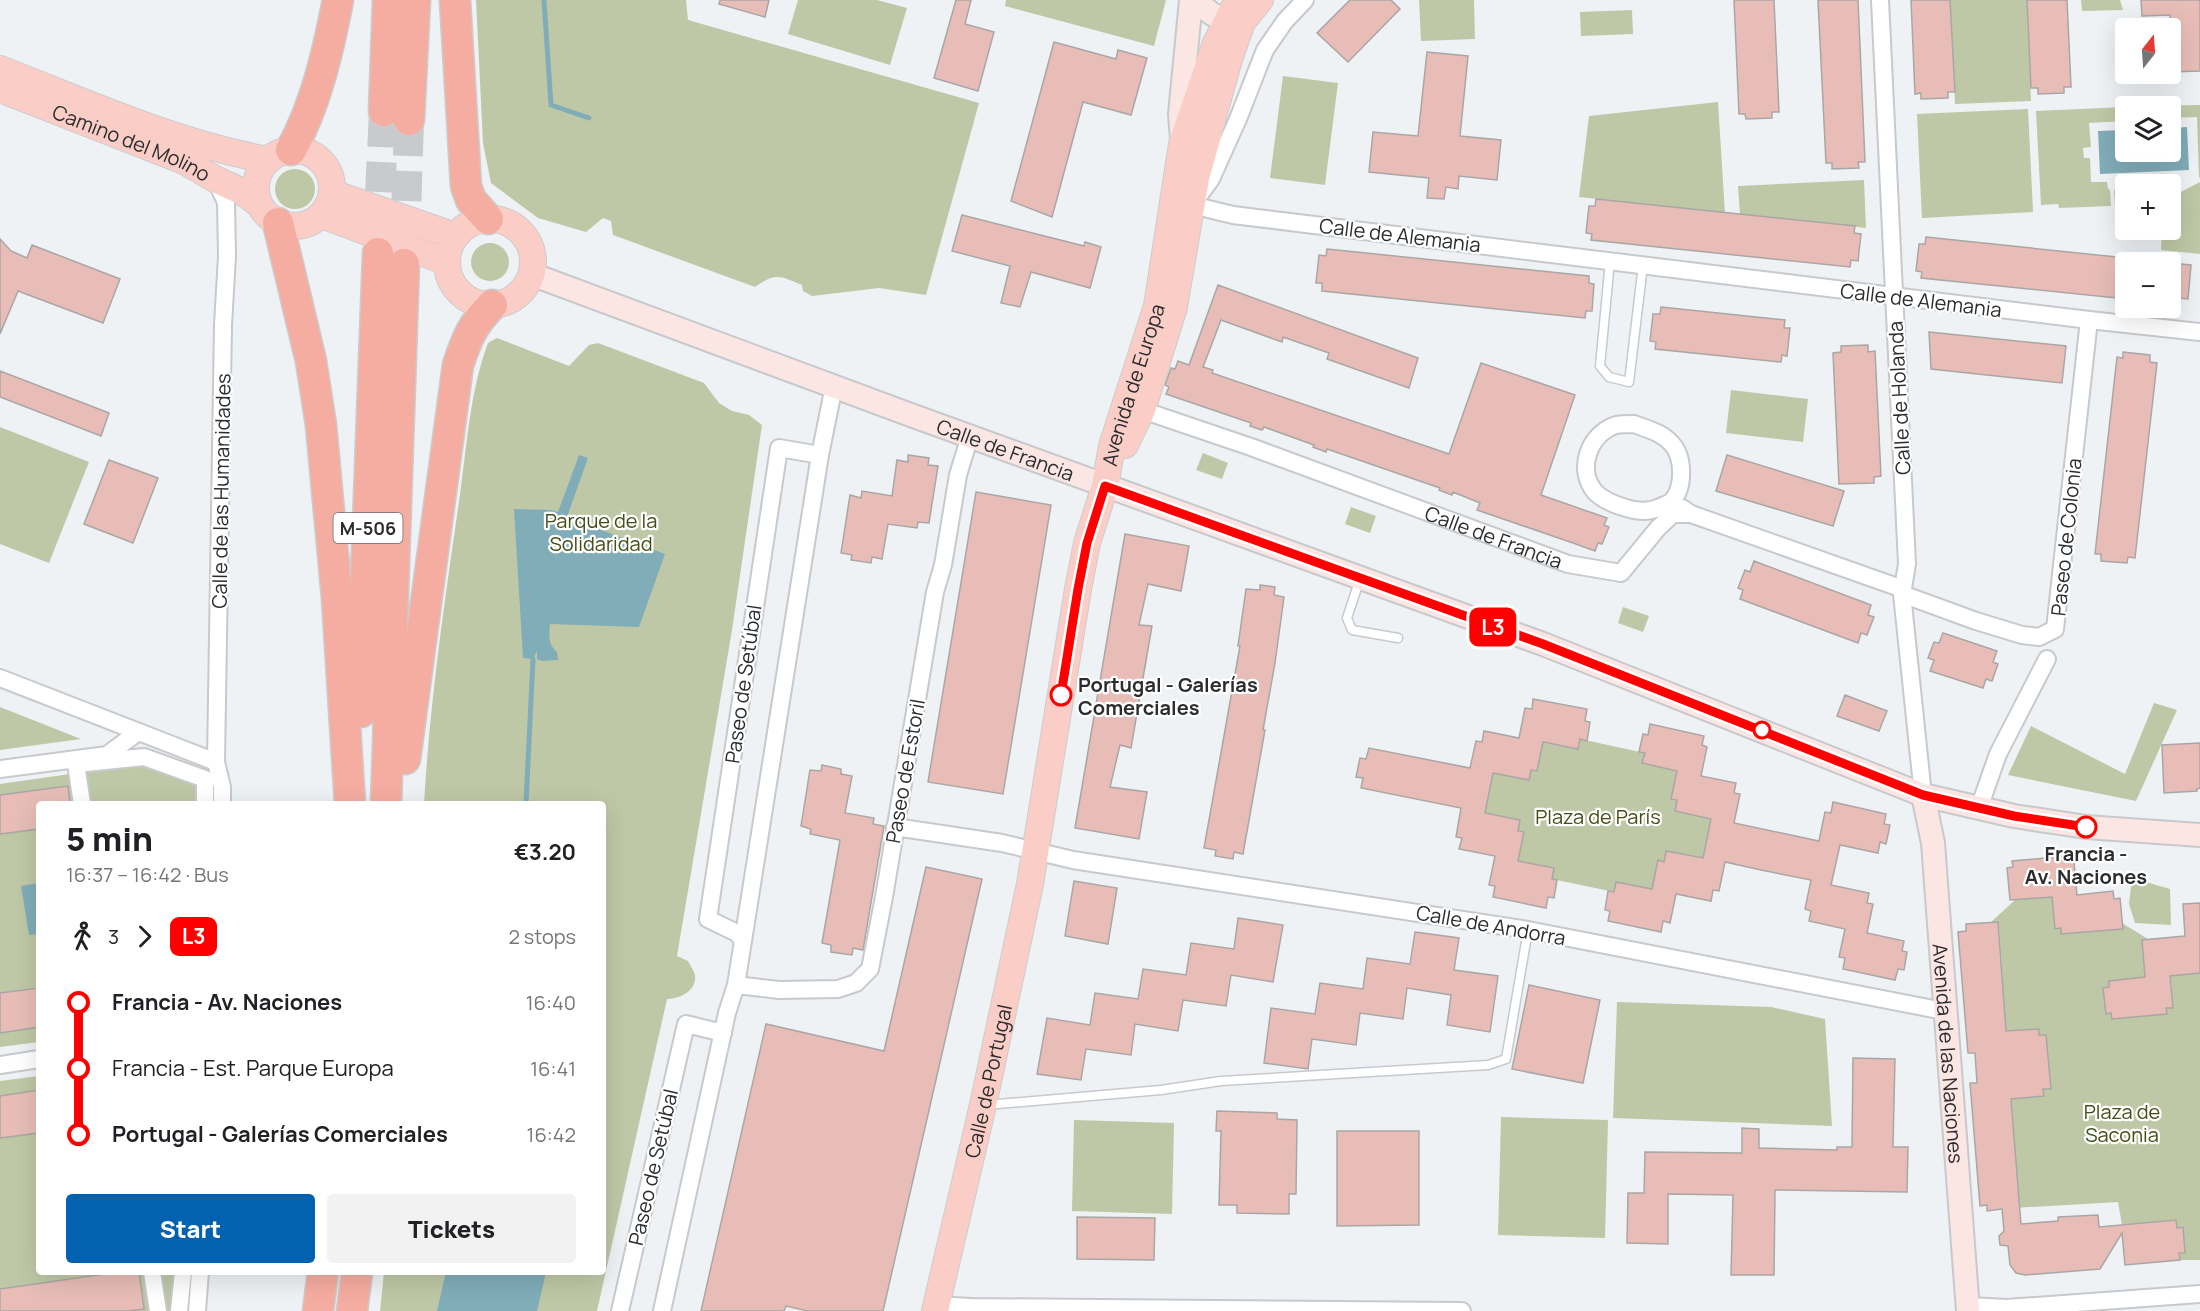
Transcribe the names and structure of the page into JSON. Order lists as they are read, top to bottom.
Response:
{
  "streets": {
    "highway": ["M-506"],
    "main road": [
      "Camino del Molino",
      "Avenida de Europa",
      "Calle de Francia",
      "Avenida de las Naciones",
      "Calle de Portugal"
    ],
    "street": [
      "Calle de Alemania",
      "Calle de Holanda",
      "Calle de las Humanidades",
      "Paseo de Colonia",
      "Paseo de Setúbal",
      "Paseo de Estoril",
      "Calle de Andorra"
    ]
  },
  "crossings": [
    ["Camino del Molino", "Calle de las Humanidades"],
    ["Calle de Alemania", "Avenida de Europa"],
    ["Calle de Alemania", "Calle de Holanda"],
    ["Calle de Alemania", "Paseo de Colonia"],
    ["Avenida de Europa", "Calle de Francia"],
    ["Avenida de Europa", "Calle de Portugal"],
    ["Calle de Holanda", "Calle de Francia"],
    ["Calle de Holanda", "Paseo de Colonia"],
    ["Calle de Holanda", "Avenida de las Naciones"],
    ["Calle de Francia", "Paseo de Setúbal"],
    ["Calle de Francia", "Paseo de Estoril"],
    ["Calle de Francia", "Avenida de las Naciones"],
    ["Calle de Francia", "Calle de Portugal"],
    ["Paseo de Setúbal", "Paseo de Estoril"],
    ["Calle de Andorra", "Avenida de las Naciones"],
    ["Calle de Andorra", "Calle de Portugal"]
  ],
  "parks": ["Parque de la Solidaridad", "Plaza de París", "Plaza de Saconia"],
  "places": ["Portugal - Galerías Comerciales", "Francia - Av. Naciones"],
  "lines": ["bus line L3"],
  "north": "top",
  "page": {
    "on_map": "L3",
    "map_buttons": ["+", "−"],
    "heading": ["5 min", "16:37 – 16:42 · Bus", "€3.20"],
    "legs": ["3", "L3", "2 stops"],
    "list": [
      {
        "name": "Francia - Av. Naciones",
        "value": "16:40"
      },
      {
        "name": "Francia - Est. Parque Europa",
        "value": "16:41"
      },
      {
        "name": "Portugal - Galerías Comerciales",
        "value": "16:42"
      }
    ],
    "buttons": ["Start", "Tickets"]
  }
}
